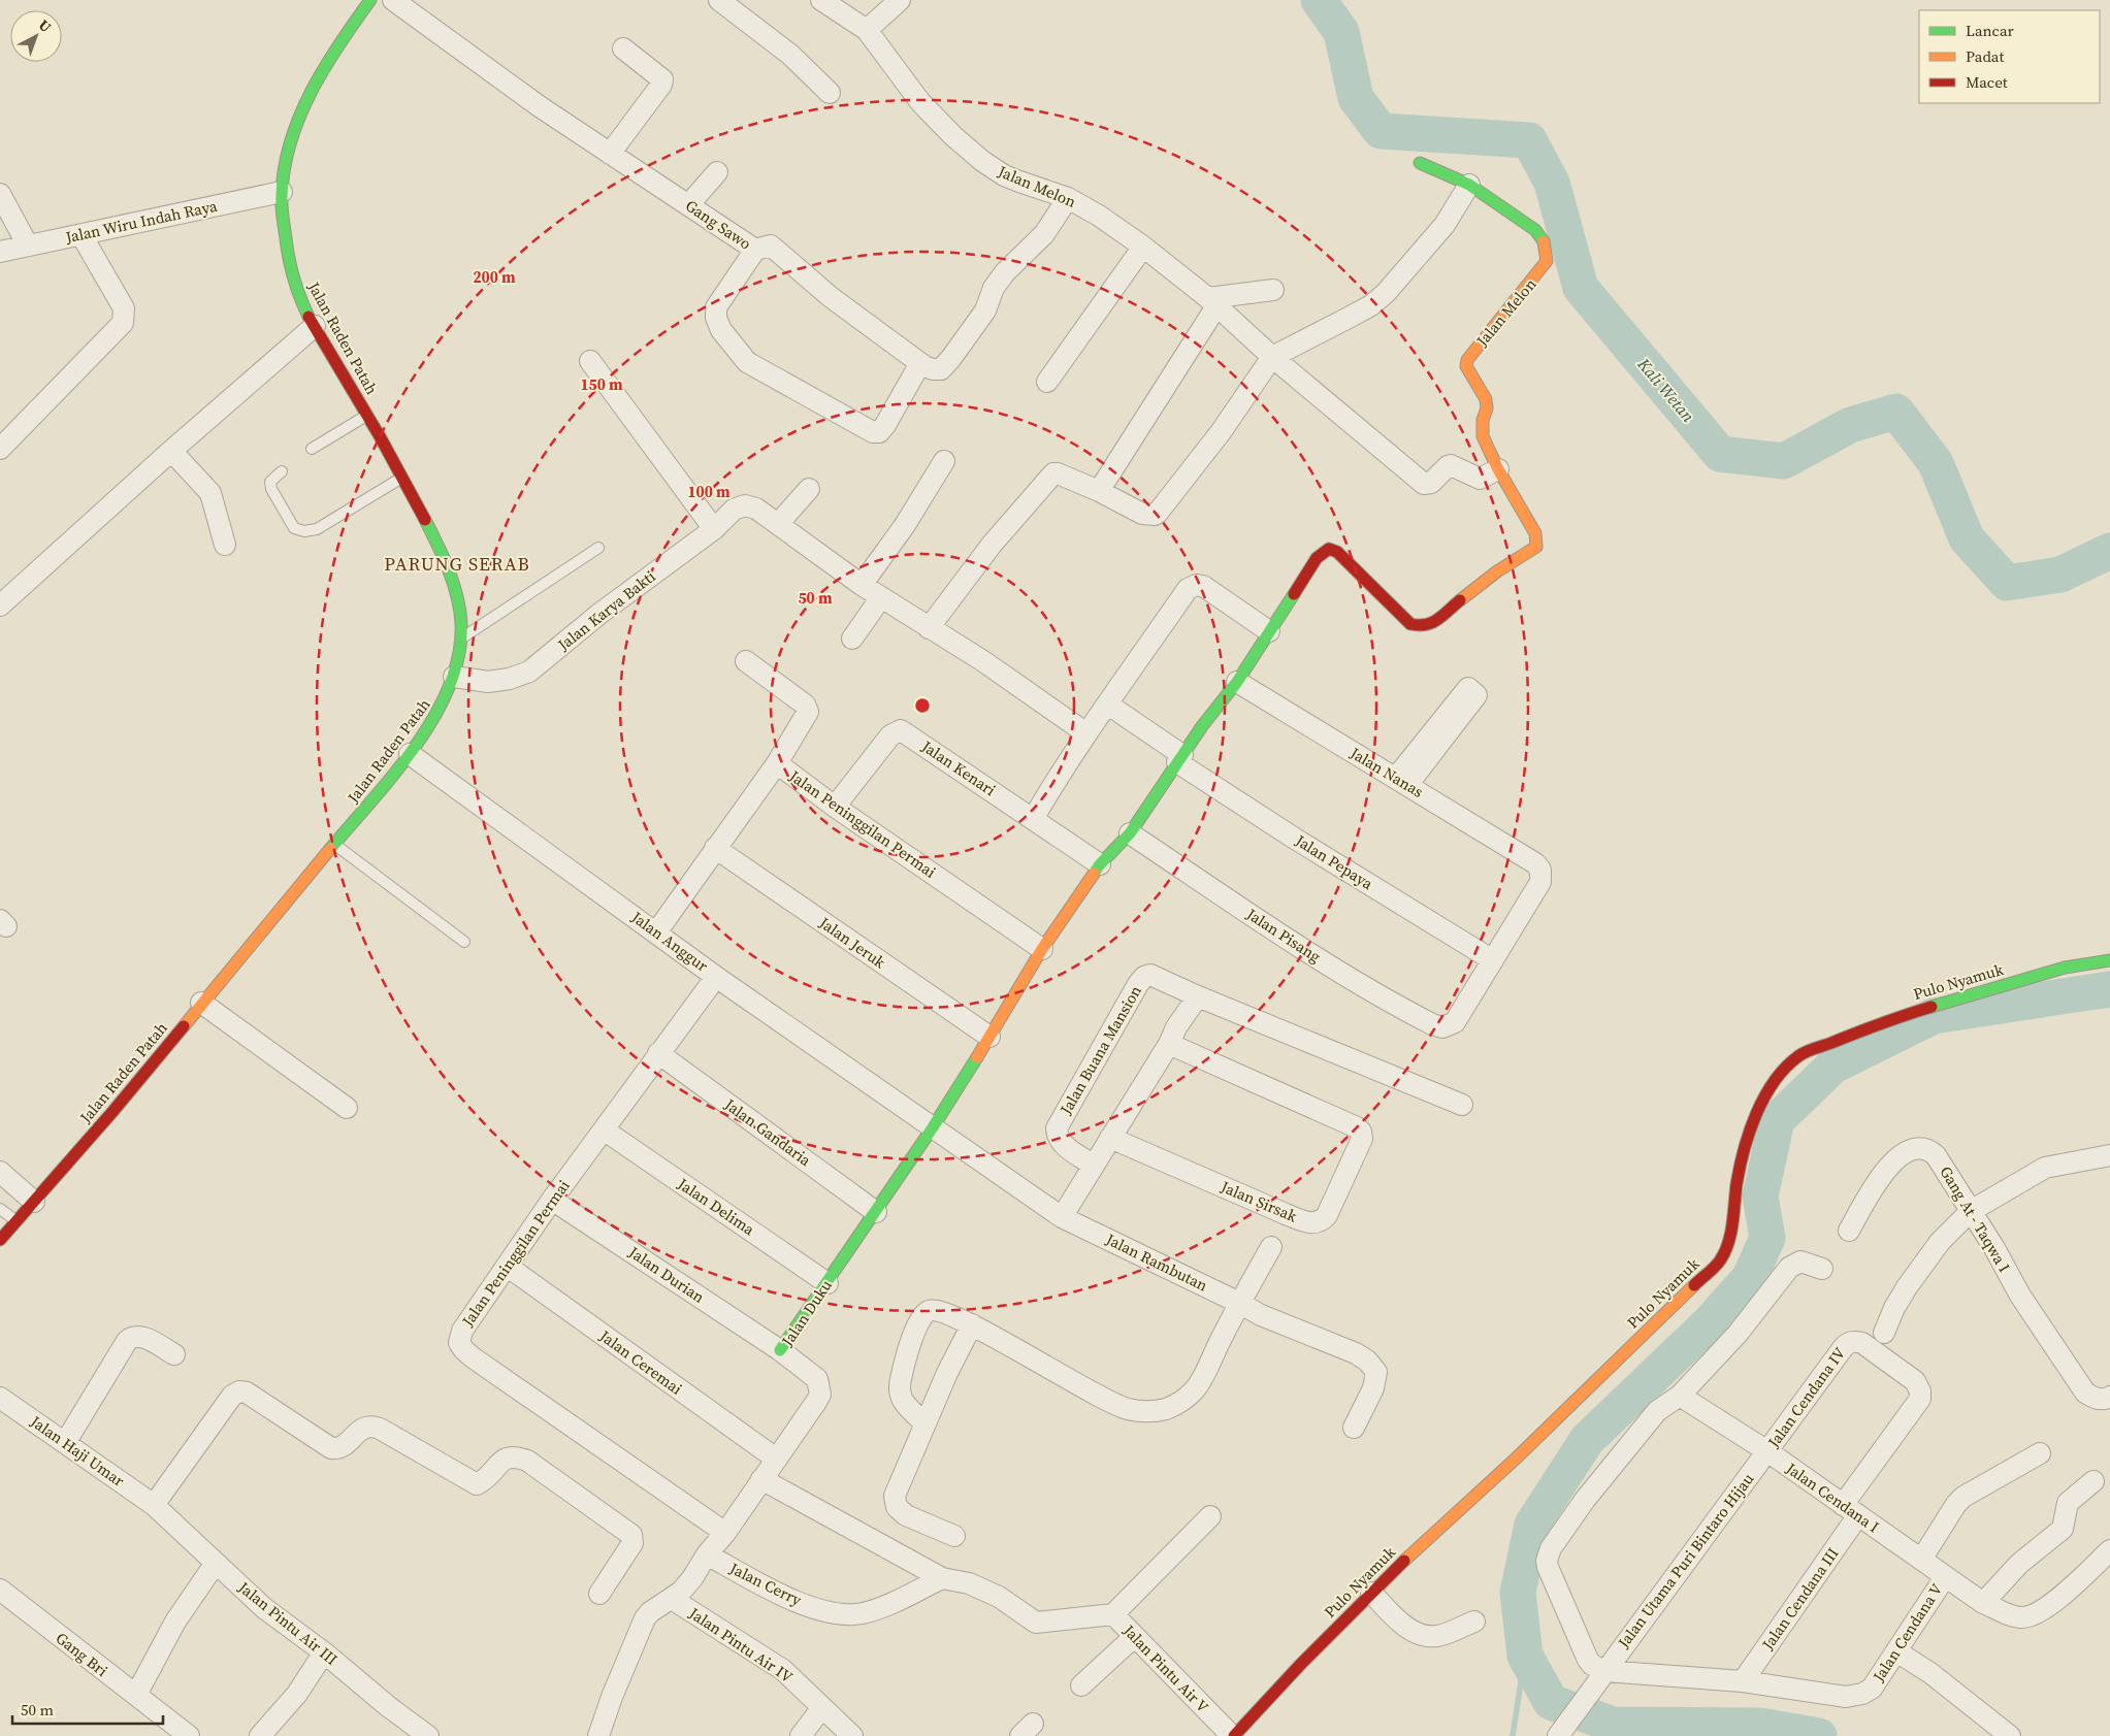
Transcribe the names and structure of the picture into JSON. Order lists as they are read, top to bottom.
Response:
{
  "streets": {
    "street": [
      "Jalan Melon",
      "Jalan Wiru Indah Raya",
      "Gang Sawo",
      "Jalan Raden Patah",
      "Jalan Karya Bakti",
      "Jalan Kenari",
      "Jalan Nanas",
      "Jalan Peninggilan Permai",
      "Jalan Pepaya",
      "Jalan Pisang",
      "Jalan Anggur",
      "Jalan Jeruk",
      "Pulo Nyamuk",
      "Jalan Buana Mansion",
      "Jalan Gandaria",
      "Jalan Sirsak",
      "Jalan Delima",
      "Gang At - Taqwa I",
      "Jalan Rambutan",
      "Jalan Durian",
      "Jalan Duku",
      "Jalan Ceremai",
      "Jalan Cendana IV",
      "Jalan Haji Umar",
      "Jalan Cendana I",
      "Jalan Utama Puri Bintaro Hijau",
      "Jalan Cerry",
      "Jalan Cendana III",
      "Jalan Pintu Air III",
      "Jalan Cendana V",
      "Jalan Pintu Air IV",
      "Gang Bri",
      "Jalan Pintu Air V"
    ]
  },
  "crossings": [
    ["Jalan Melon", "Gang Sawo"],
    ["Jalan Wiru Indah Raya", "Jalan Raden Patah"],
    ["Jalan Raden Patah", "Jalan Karya Bakti"],
    ["Jalan Raden Patah", "Jalan Anggur"],
    ["Jalan Kenari", "Jalan Peninggilan Permai"],
    ["Jalan Nanas", "Jalan Pepaya"],
    ["Jalan Nanas", "Jalan Pisang"],
    ["Jalan Peninggilan Permai", "Jalan Anggur"],
    ["Jalan Peninggilan Permai", "Jalan Jeruk"],
    ["Jalan Peninggilan Permai", "Jalan Gandaria"],
    ["Jalan Peninggilan Permai", "Jalan Delima"],
    ["Jalan Peninggilan Permai", "Jalan Durian"],
    ["Jalan Peninggilan Permai", "Jalan Duku"],
    ["Jalan Peninggilan Permai", "Jalan Ceremai"],
    ["Jalan Pepaya", "Jalan Pisang"],
    ["Jalan Anggur", "Jalan Rambutan"],
    ["Jalan Anggur", "Jalan Duku"],
    ["Pulo Nyamuk", "Jalan Pintu Air V"],
    ["Jalan Gandaria", "Jalan Duku"],
    ["Jalan Delima", "Jalan Duku"],
    ["Jalan Rambutan", "Jalan Duku"],
    ["Jalan Durian", "Jalan Duku"],
    ["Jalan Duku", "Jalan Ceremai"],
    ["Jalan Duku", "Jalan Cerry"],
    ["Jalan Duku", "Jalan Pintu Air IV"],
    ["Jalan Cendana IV", "Jalan Cendana I"],
    ["Jalan Cendana IV", "Jalan Utama Puri Bintaro Hijau"],
    ["Jalan Cendana IV", "Jalan Cendana III"],
    ["Jalan Haji Umar", "Jalan Pintu Air III"],
    ["Jalan Cendana I", "Jalan Utama Puri Bintaro Hijau"],
    ["Jalan Cendana I", "Jalan Cendana III"],
    ["Jalan Cendana I", "Jalan Cendana V"],
    ["Jalan Utama Puri Bintaro Hijau", "Jalan Cendana III"],
    ["Jalan Utama Puri Bintaro Hijau", "Jalan Cendana V"],
    ["Jalan Cerry", "Jalan Pintu Air V"]
  ],
  "districts": ["PARUNG SERAB"],
  "water": ["Kali Wetan"],
  "legend": ["Lancar", "Padat", "Macet"],
  "scale_bar": "50 m",
  "north": "top right",
  "rings": [
    "200 m",
    "150 m",
    "100 m",
    "50 m"
  ]
}
